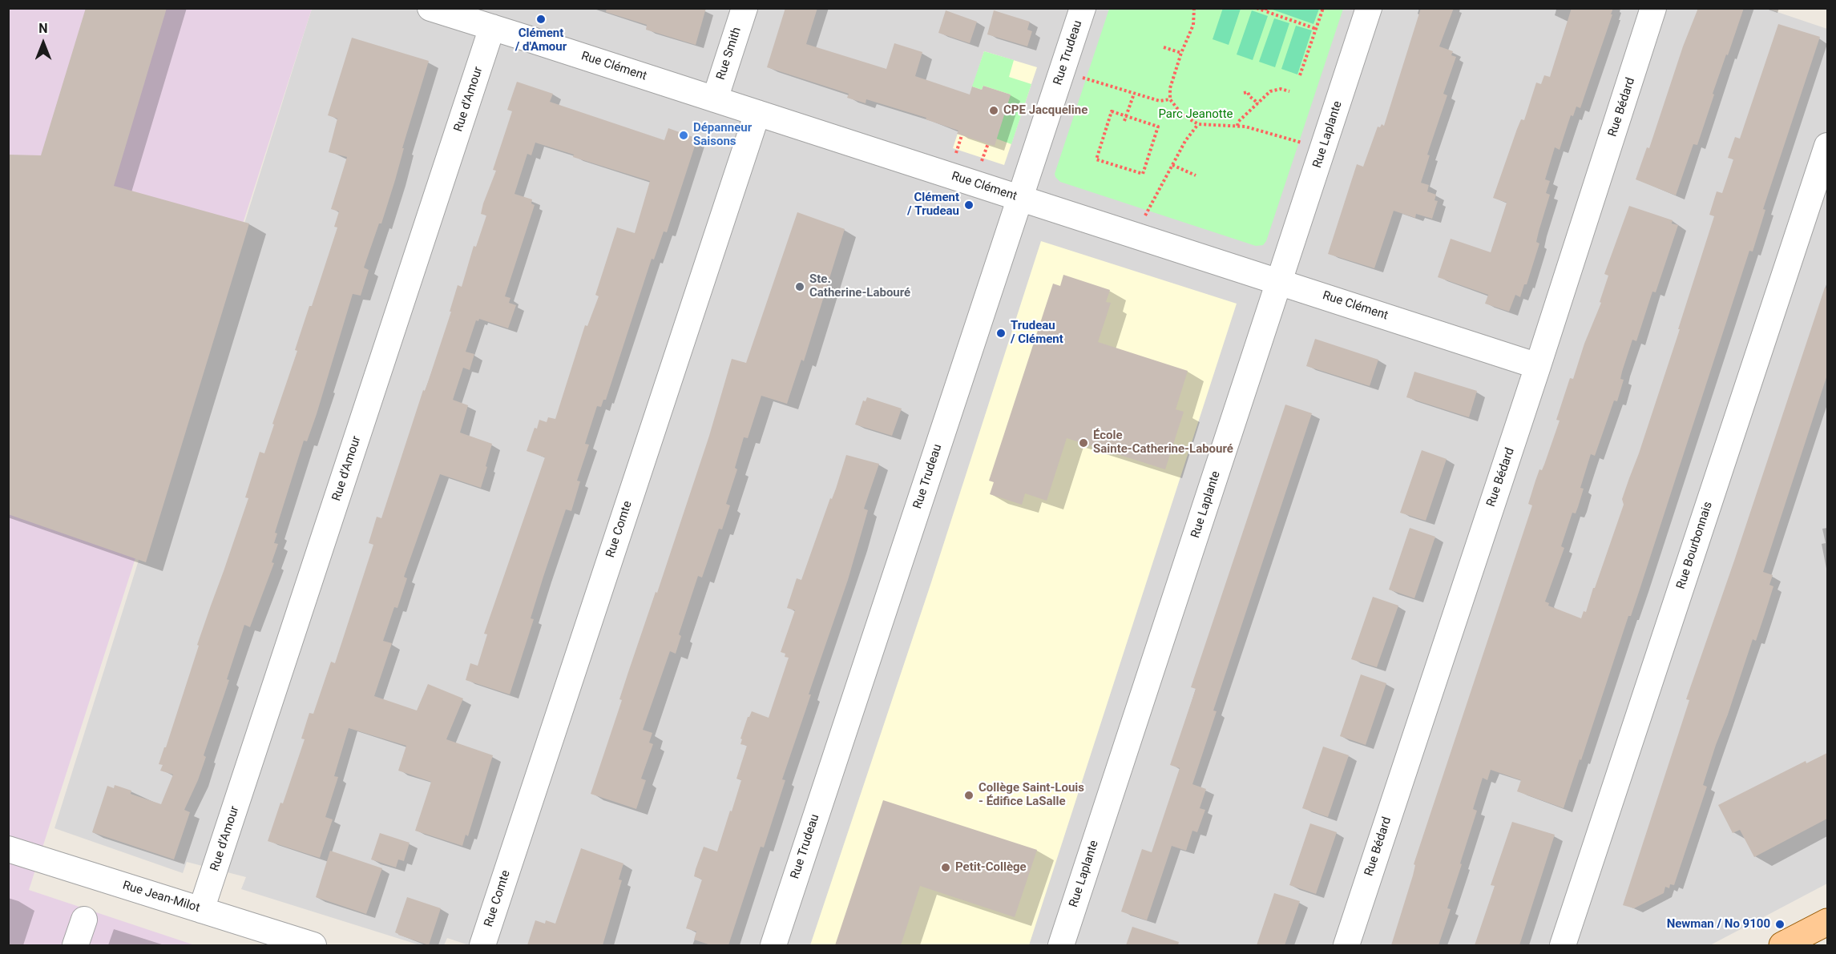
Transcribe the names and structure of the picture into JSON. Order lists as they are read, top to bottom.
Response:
{
  "streets": {
    "street": [
      "Rue Trudeau",
      "Rue Smith",
      "Rue Clément",
      "Rue d'Amour",
      "Rue Bédard",
      "Rue Laplante",
      "Rue Comte",
      "Rue Bourbonnais",
      "Rue Jean-Milot"
    ]
  },
  "crossings": [
    ["Rue Trudeau", "Rue Clément"],
    ["Rue Smith", "Rue Clément"],
    ["Rue Clément", "Rue d'Amour"],
    ["Rue Clément", "Rue Bédard"],
    ["Rue Clément", "Rue Laplante"],
    ["Rue Clément", "Rue Comte"],
    ["Rue d'Amour", "Rue Jean-Milot"]
  ],
  "parks": ["Parc Jeanotte"],
  "places": [
    "Clément / d'Amour",
    "CPE Jacqueline",
    "Dépanneur Saisons",
    "Clément / Trudeau",
    "Ste. Catherine-Labouré",
    "Trudeau / Clément",
    "École Sainte-Catherine-Labouré",
    "Collège Saint-Louis - Édifice LaSalle",
    "Petit-Collège",
    "Newman / No 9100"
  ],
  "north": "top"
}
